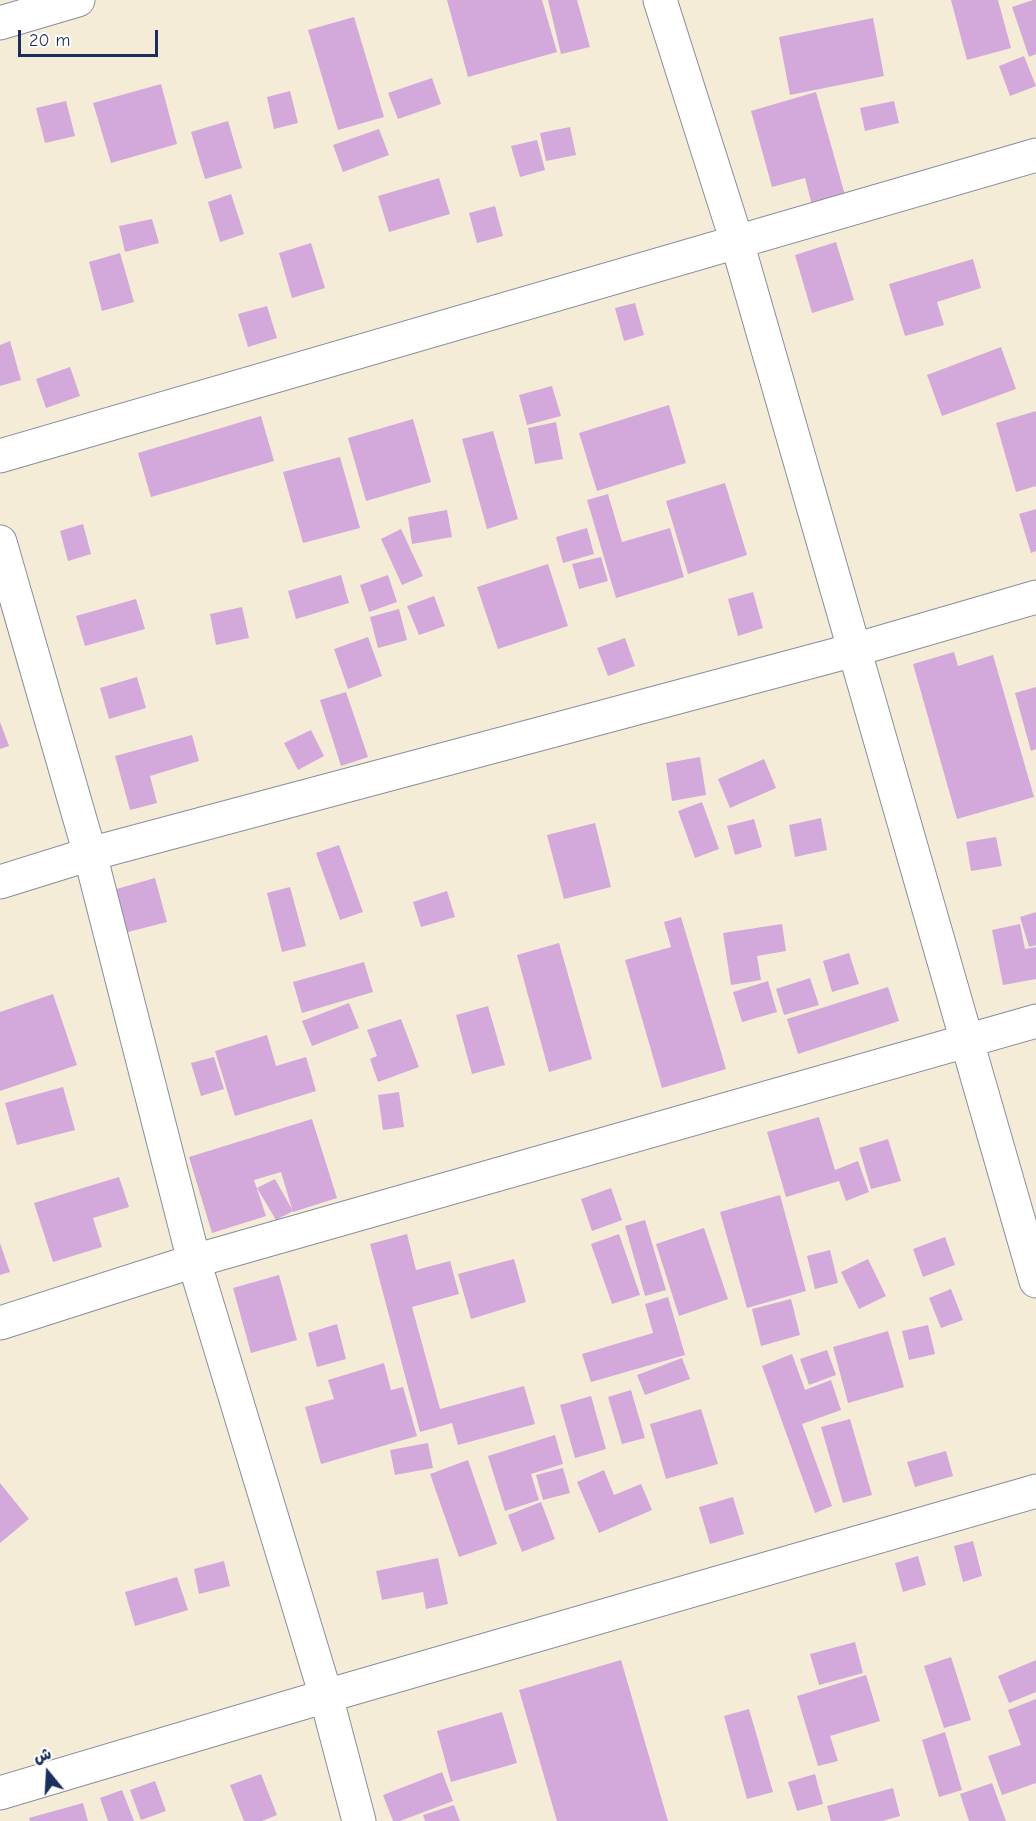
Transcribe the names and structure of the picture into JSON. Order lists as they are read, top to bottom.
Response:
{
  "scale_bar": "20 m",
  "north": "top"
}
